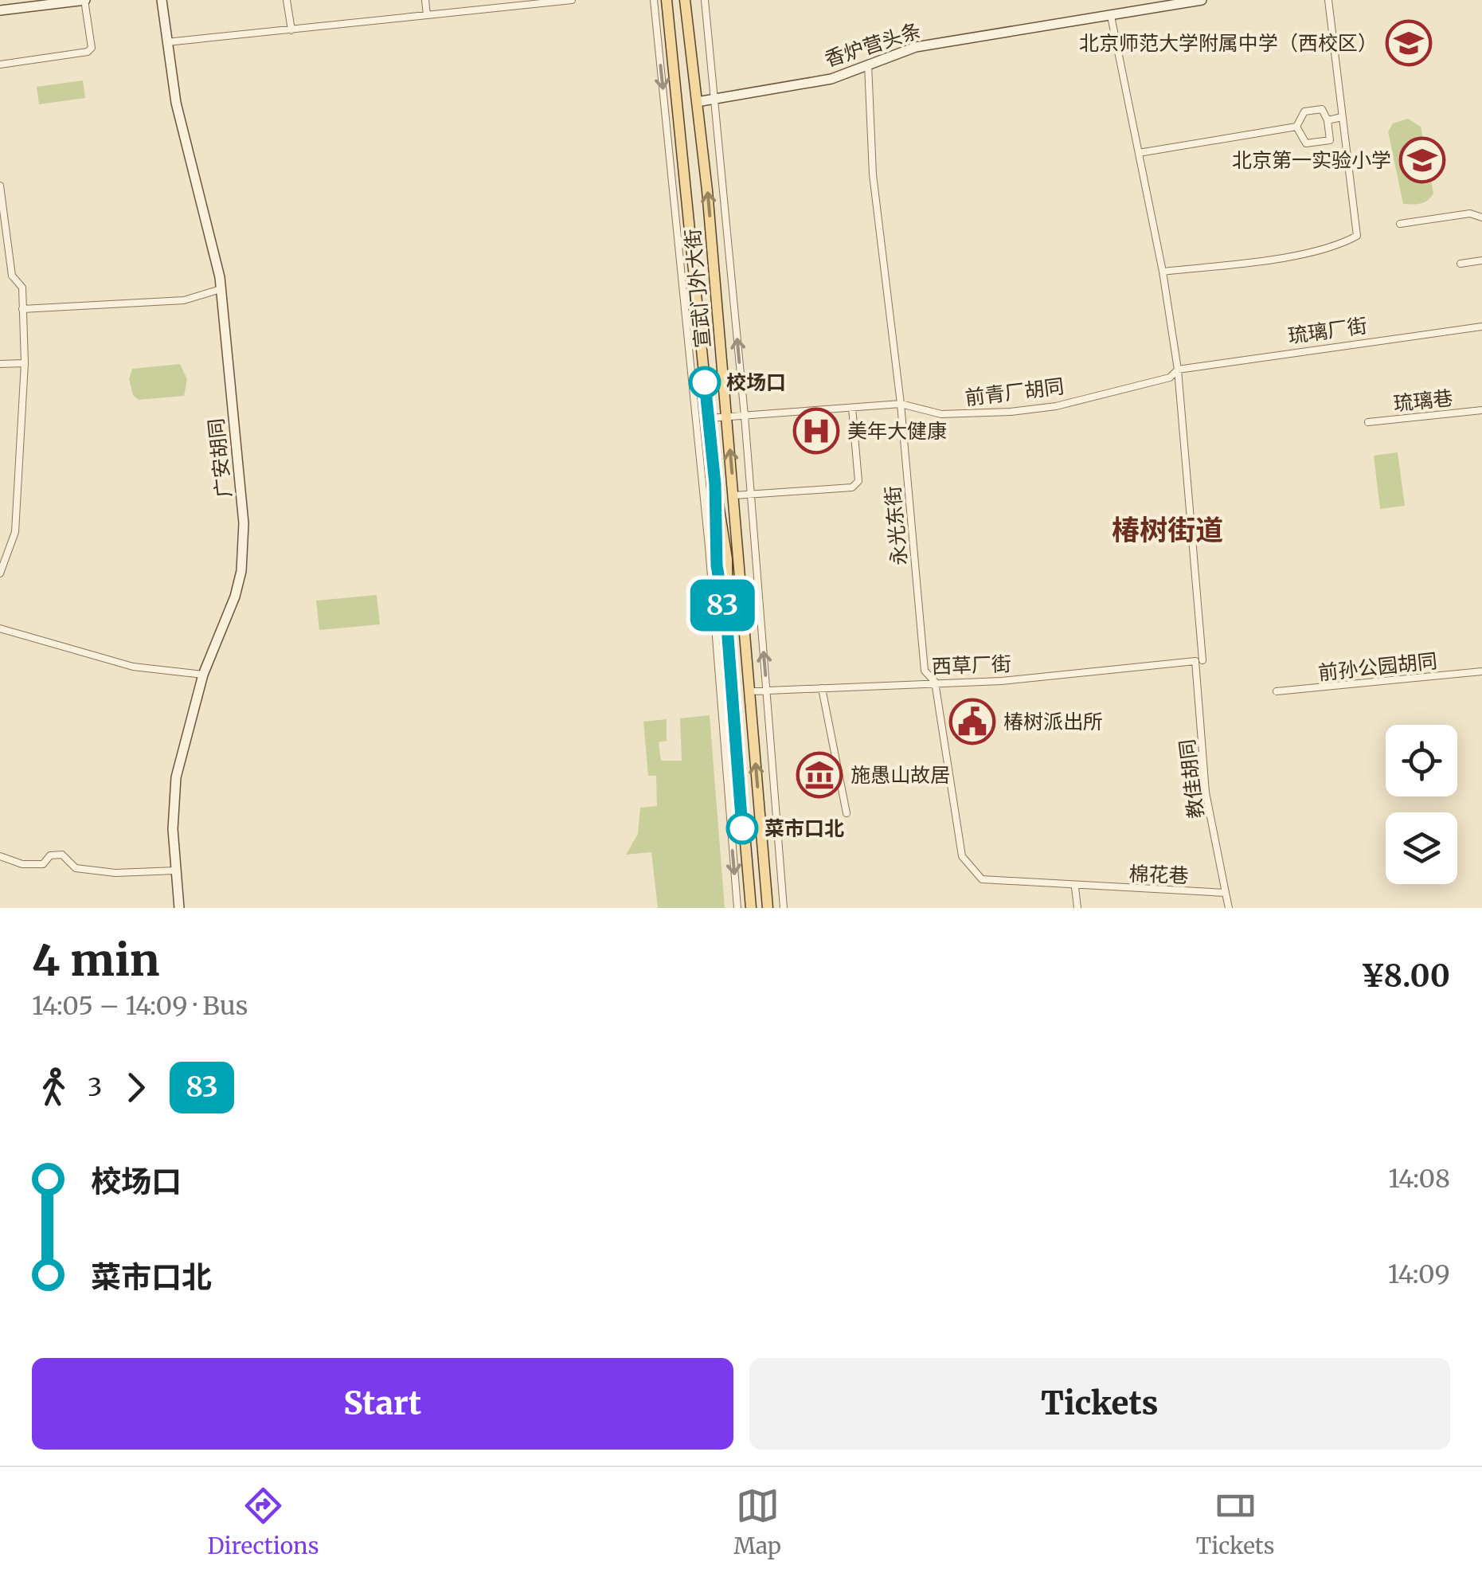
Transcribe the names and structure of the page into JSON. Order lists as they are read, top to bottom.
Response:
{
  "streets": {
    "main road": ["宣武门外大街"],
    "street": [
      "香炉营头条",
      "琉璃厂街",
      "前青厂胡同",
      "琉璃巷",
      "广安胡同",
      "永光东街",
      "西草厂街",
      "前孙公园胡同",
      "教佳胡同",
      "棉花巷"
    ]
  },
  "crossings": [
    ["香炉营头条", "宣武门外大街"],
    ["香炉营头条", "永光东街"],
    ["香炉营头条", "教佳胡同"],
    ["宣武门外大街", "前青厂胡同"],
    ["宣武门外大街", "西草厂街"],
    ["琉璃厂街", "前青厂胡同"],
    ["琉璃厂街", "教佳胡同"],
    ["前青厂胡同", "永光东街"],
    ["前青厂胡同", "教佳胡同"],
    ["永光东街", "西草厂街"],
    ["永光东街", "棉花巷"],
    ["西草厂街", "教佳胡同"],
    ["教佳胡同", "棉花巷"]
  ],
  "districts": ["椿树街道"],
  "places": {
    "school or university": ["北京师范大学附属中学（西校区）", "北京第一实验小学"],
    "other": ["校场口", "菜市口北"],
    "hospital": ["美年大健康"],
    "public building": ["椿树派出所"],
    "museum": ["施愚山故居"]
  },
  "lines": ["bus line 83"],
  "page": {
    "on_map": "83",
    "heading": ["4 min", "14:05 – 14:09 · Bus", "¥8.00"],
    "legs": ["3", "83"],
    "list": [
      {
        "name": "校场口",
        "value": "14:08"
      },
      {
        "name": "菜市口北",
        "value": "14:09"
      }
    ],
    "buttons": ["Start", "Tickets"],
    "tabs": ["Directions", "Map", "Tickets"]
  }
}
